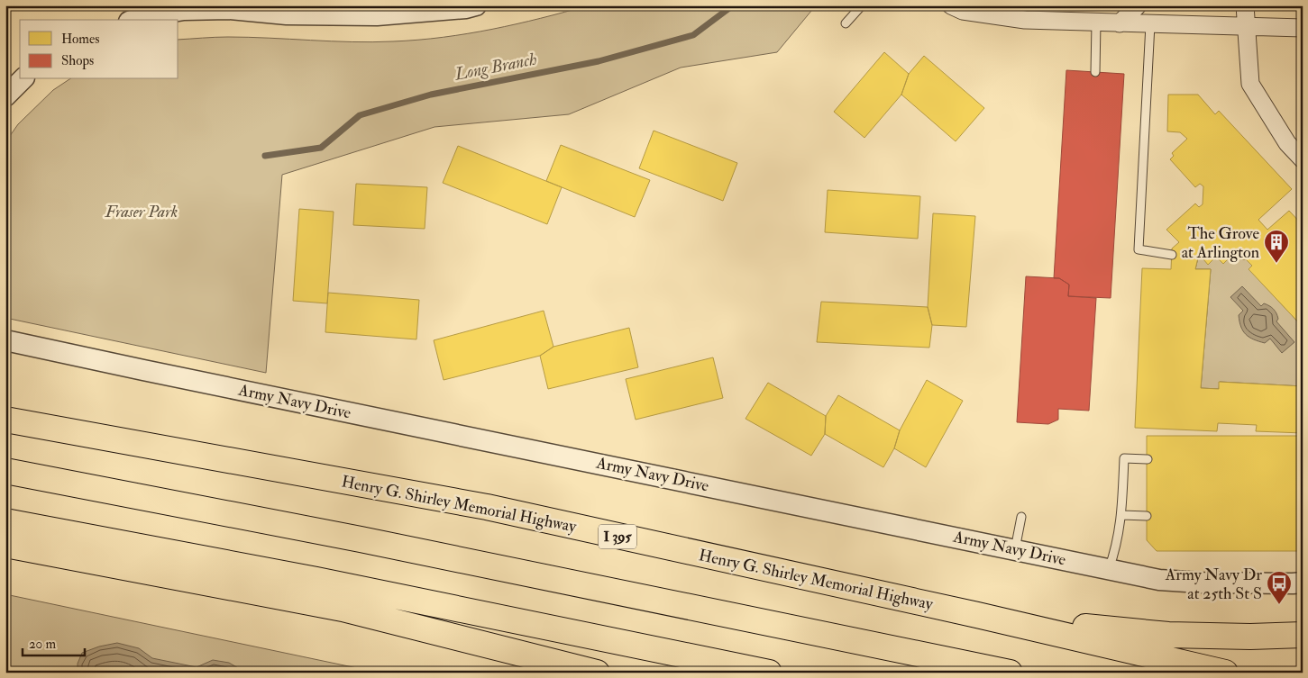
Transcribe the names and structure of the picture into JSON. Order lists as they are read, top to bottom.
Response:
{
  "streets": {
    "highway": ["Henry G. Shirley Memorial Highway", "I 395"],
    "street": ["Army Navy Drive"]
  },
  "water": ["Long Branch"],
  "parks": ["Fraser Park"],
  "places": {
    "building": ["The Grove at Arlington"],
    "bus stop": ["Army Navy Dr at 25th St S"]
  },
  "legend": ["Homes", "Shops"],
  "scale_bar": "20 m"
}
